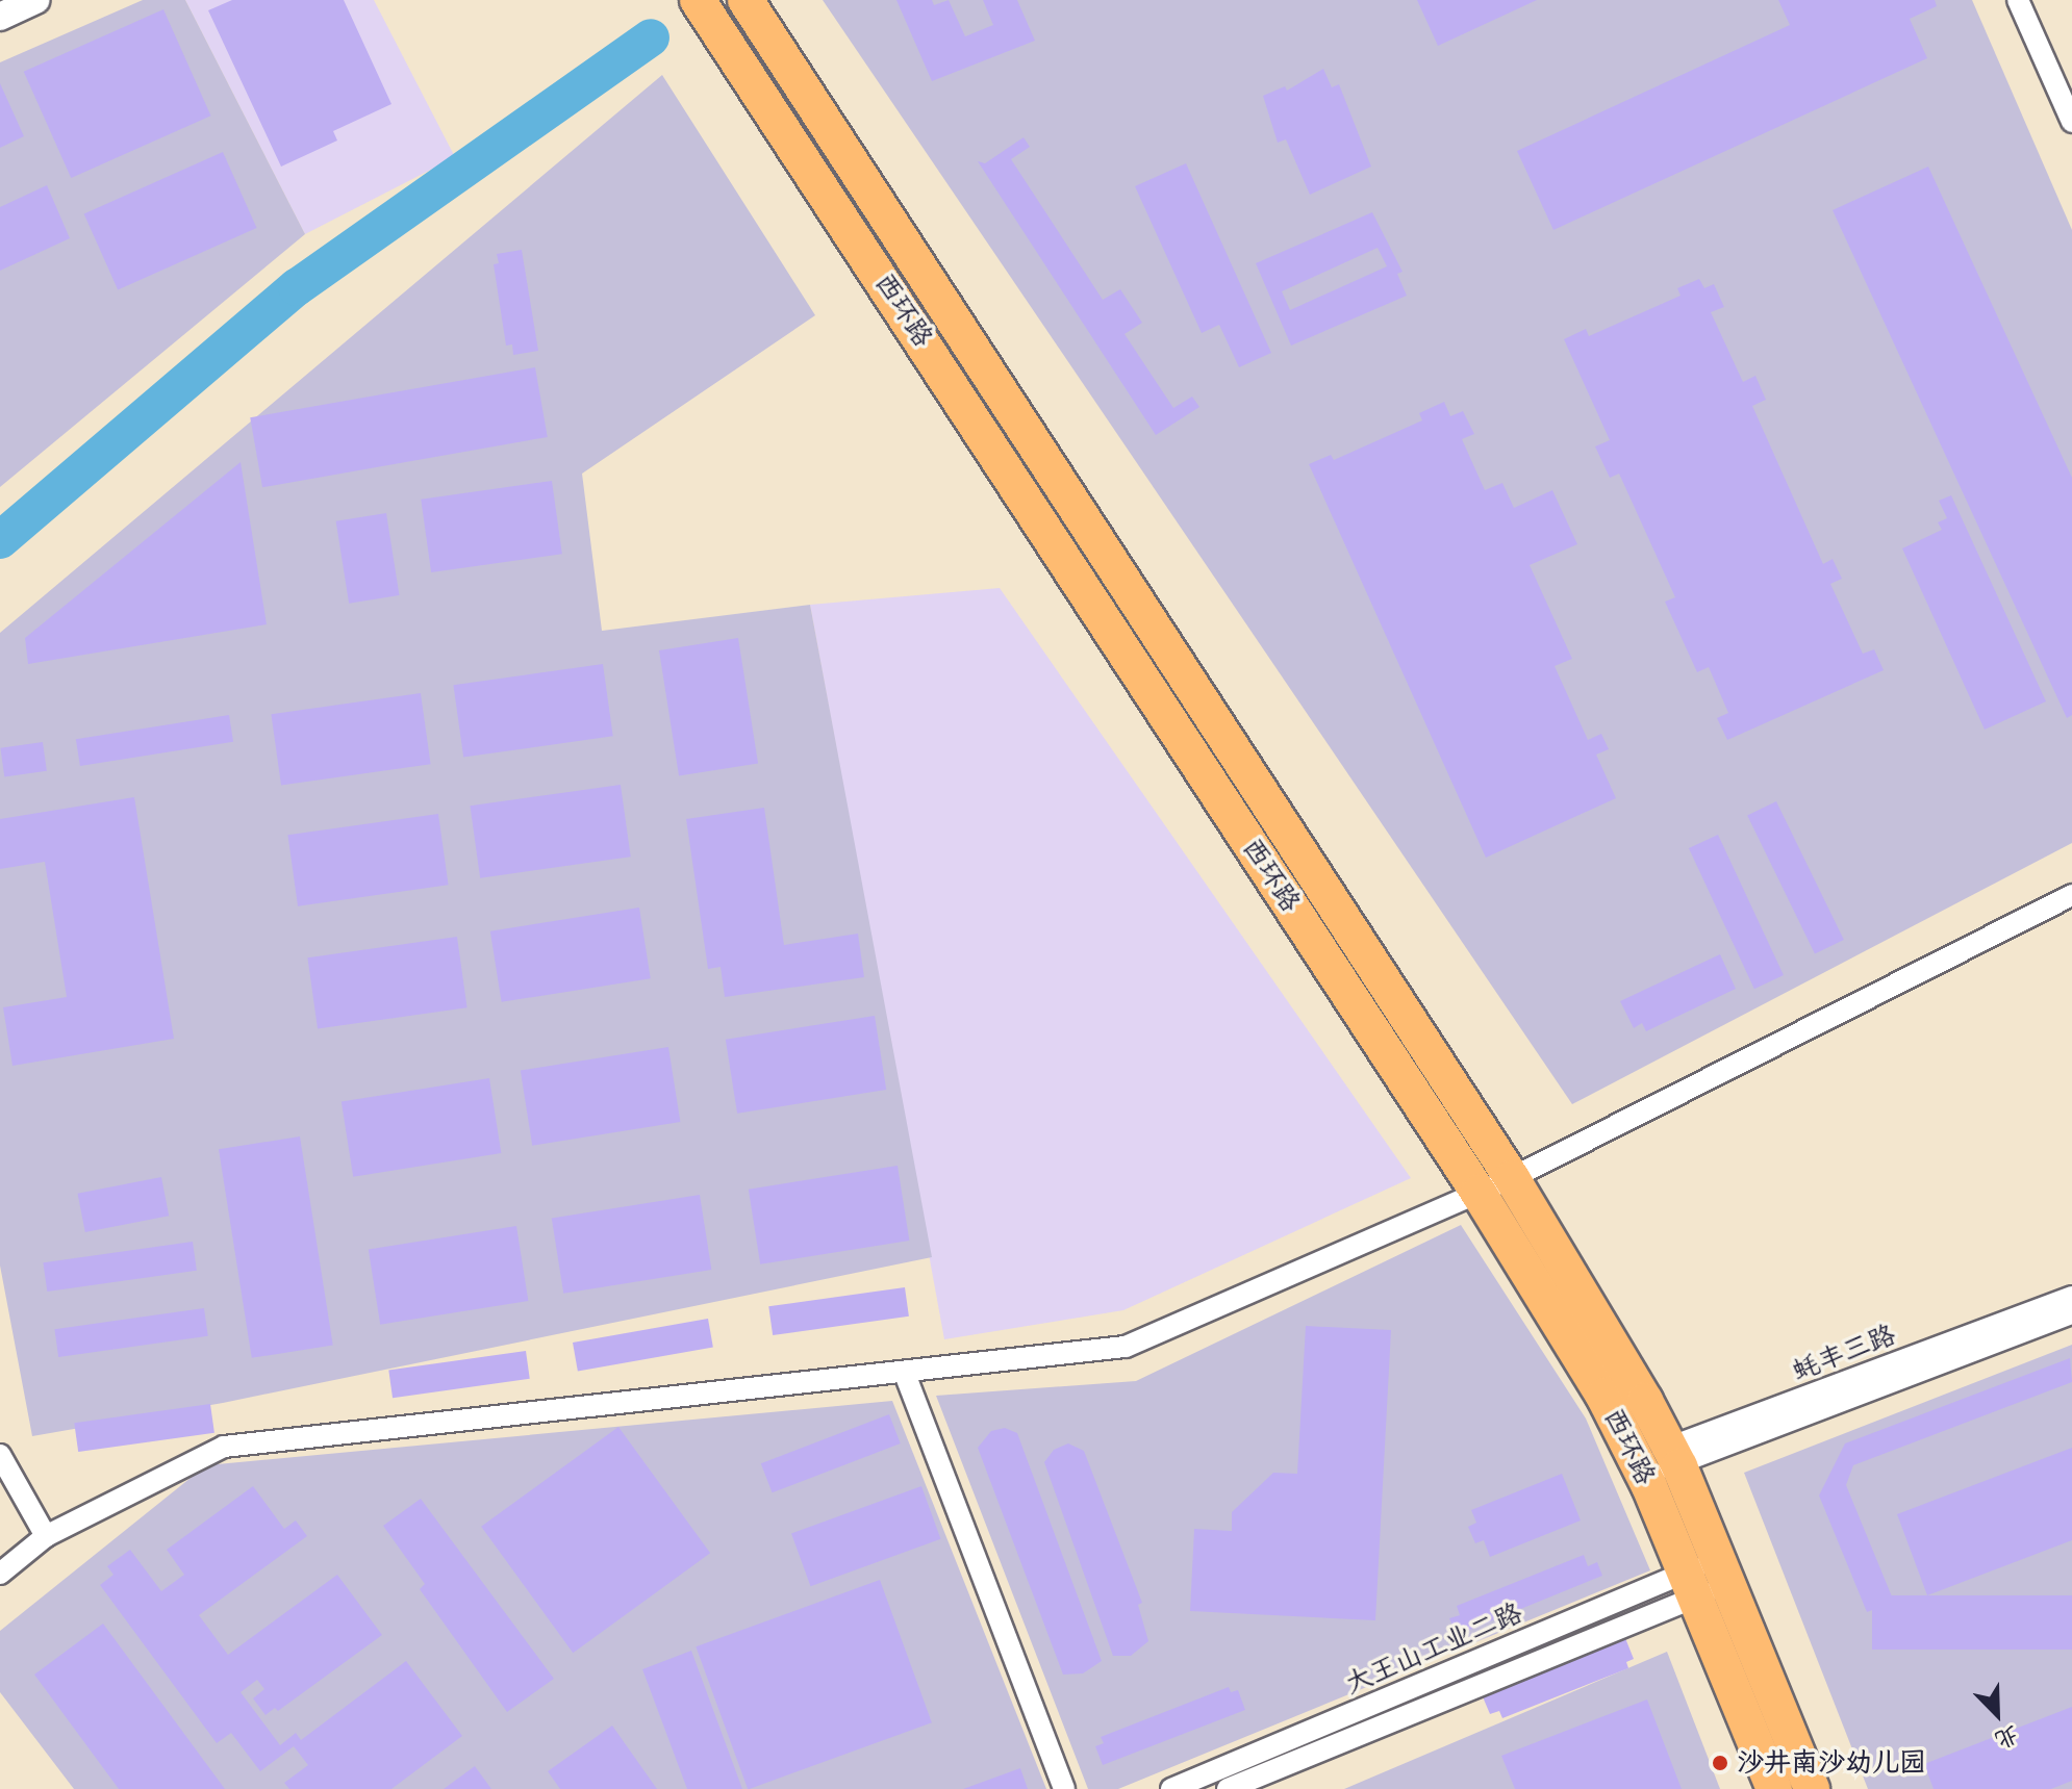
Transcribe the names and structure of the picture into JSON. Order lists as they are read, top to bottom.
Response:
{
  "streets": {
    "main road": ["西环路"],
    "street": ["蚝丰三路", "大王山工业二路"]
  },
  "crossings": [
    ["西环路", "蚝丰三路"],
    ["西环路", "大王山工业二路"]
  ],
  "places": ["沙井南沙幼儿园"],
  "north": "bottom right"
}
